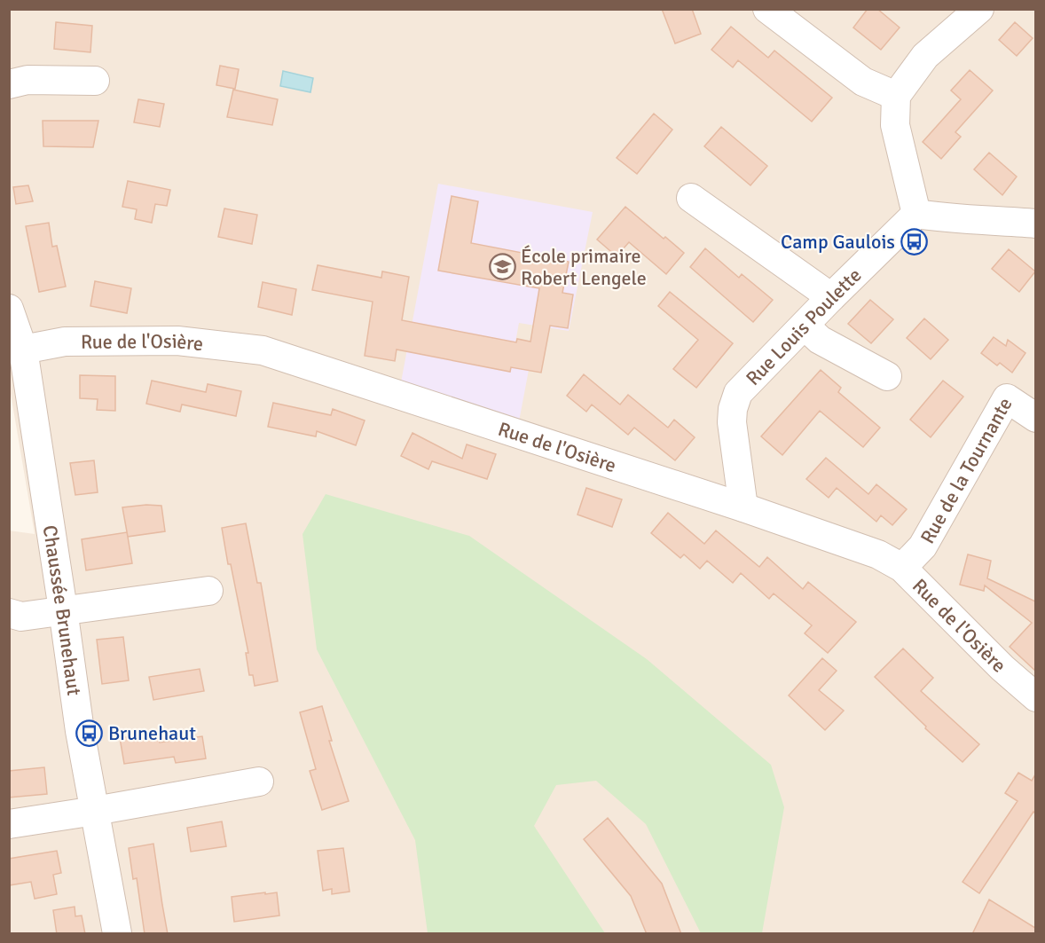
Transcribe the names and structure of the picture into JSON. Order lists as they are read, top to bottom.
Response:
{
  "streets": {
    "street": [
      "Rue Louis Poulette",
      "Rue de l'Osière",
      "Rue de la Tournante",
      "Chaussée Brunehaut"
    ]
  },
  "crossings": [
    ["Rue Louis Poulette", "Rue de l'Osière"],
    ["Rue de l'Osière", "Rue de la Tournante"],
    ["Rue de l'Osière", "Chaussée Brunehaut"]
  ],
  "places": {
    "bus stop": ["Camp Gaulois", "Brunehaut"],
    "school or university": ["École primaire Robert Lengele"]
  }
}
